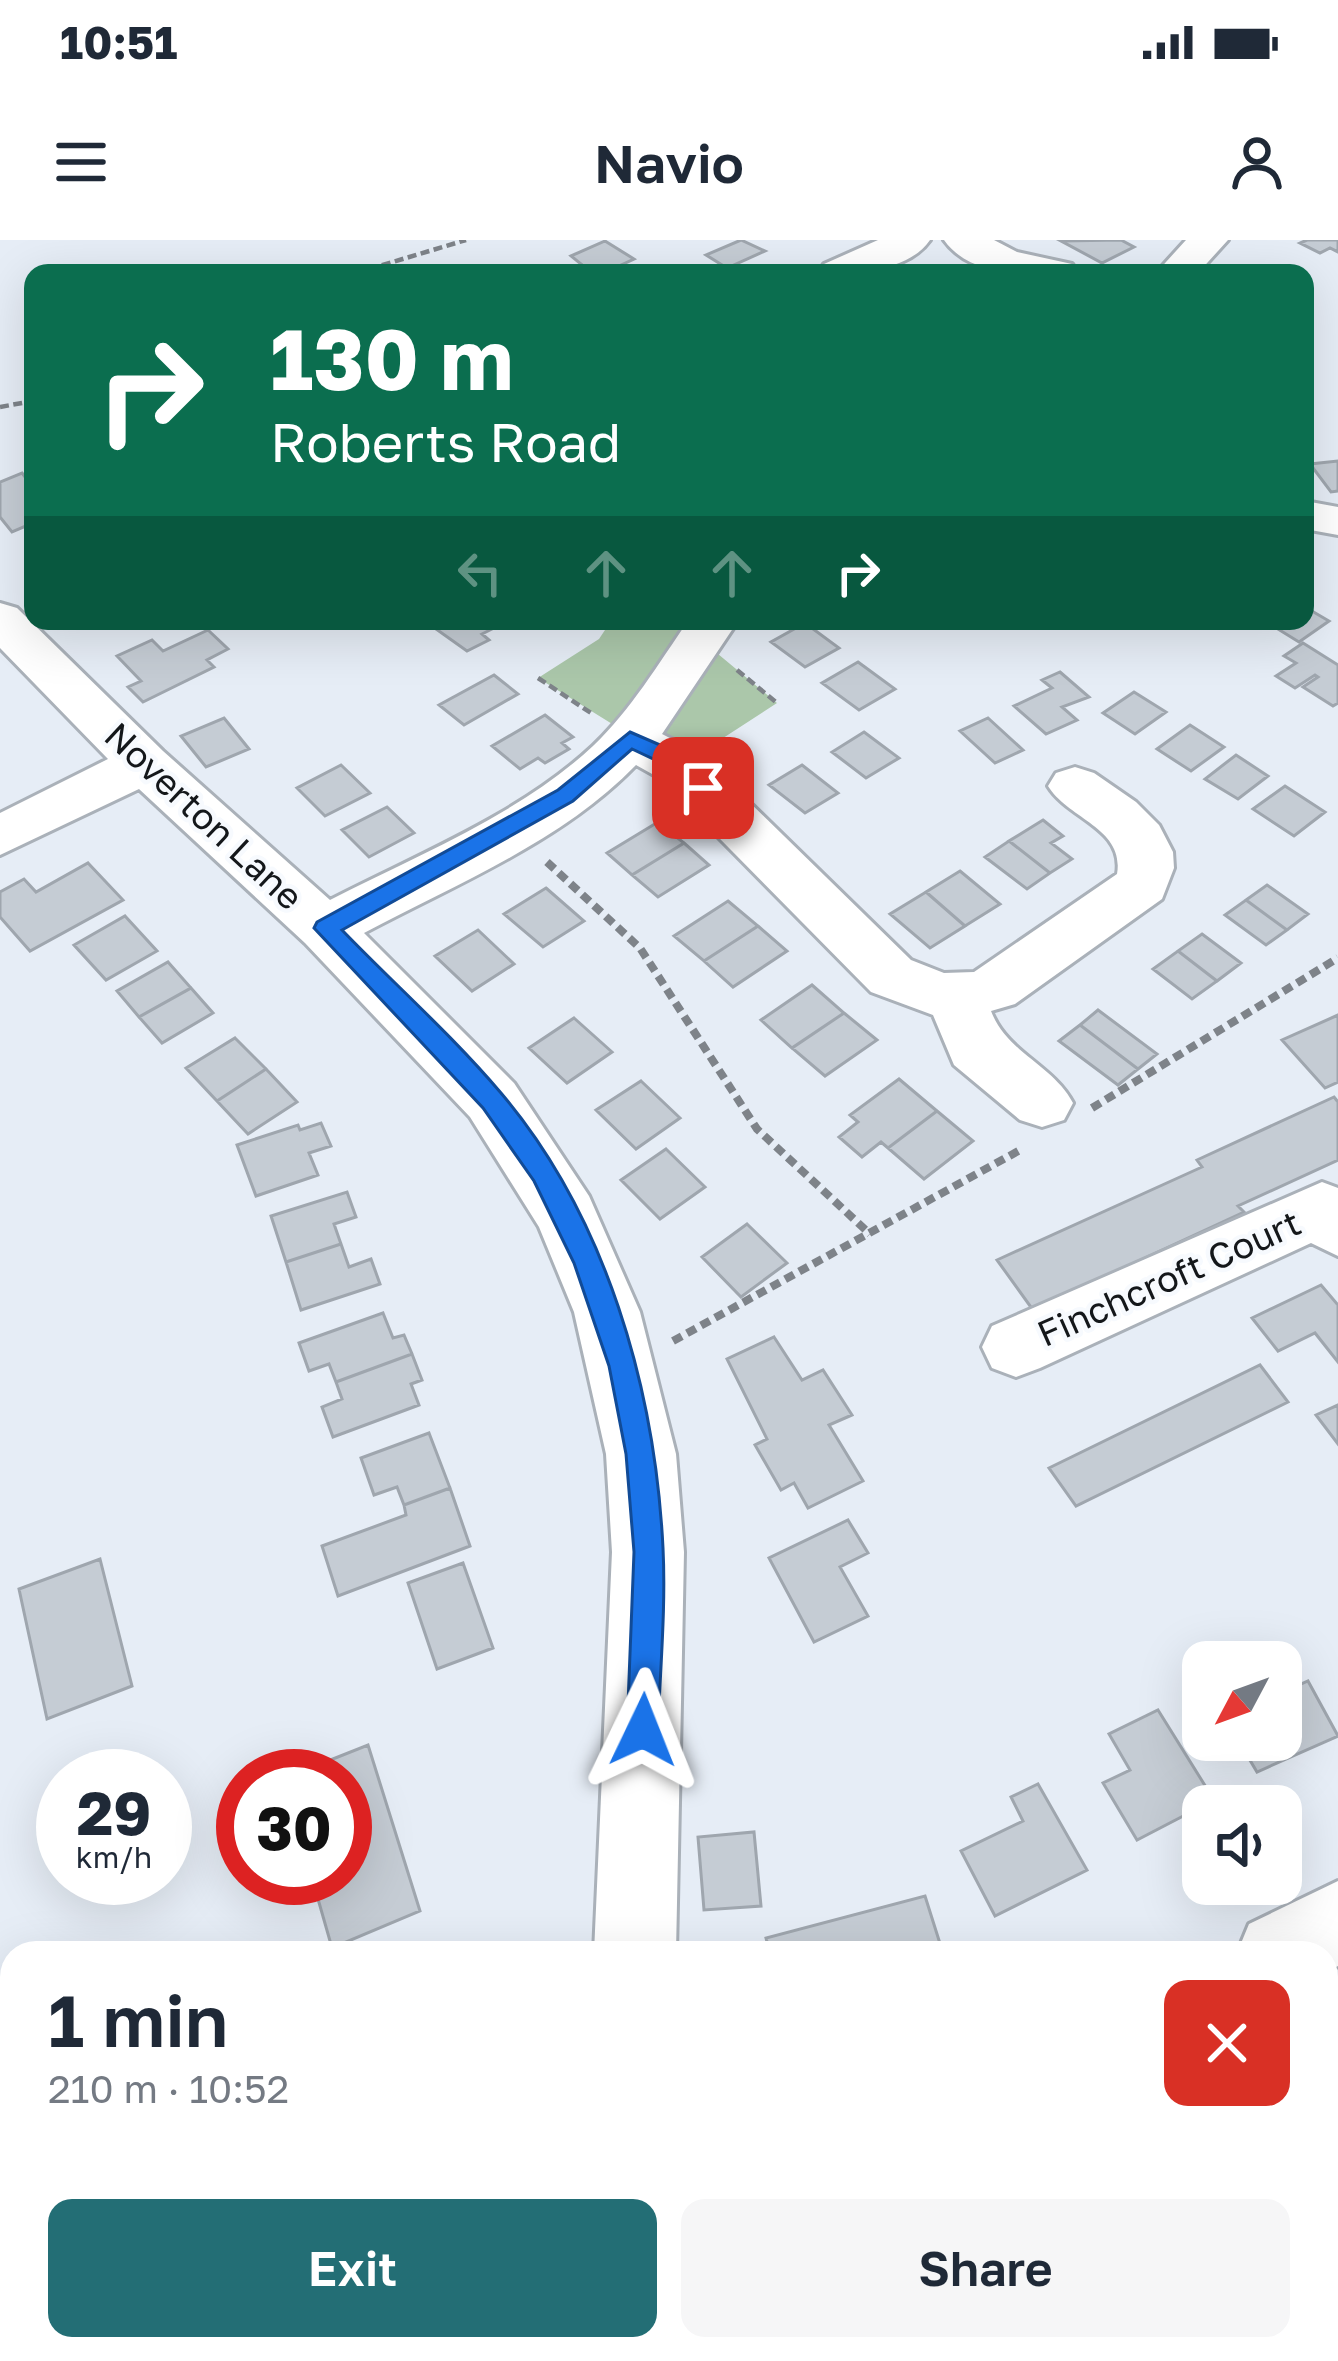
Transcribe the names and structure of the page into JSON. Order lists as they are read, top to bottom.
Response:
{
  "streets": {
    "street": ["Noverton Lane", "Finchcroft Court"]
  },
  "north": "bottom left",
  "page": {
    "status": "10:51",
    "header": "Navio",
    "turn": ["130 m", "Roberts Road"],
    "speed": "29 km/h",
    "limit": "30",
    "heading": ["1 min", "210 m · 10:52"],
    "buttons": ["Exit", "Share"]
  }
}
